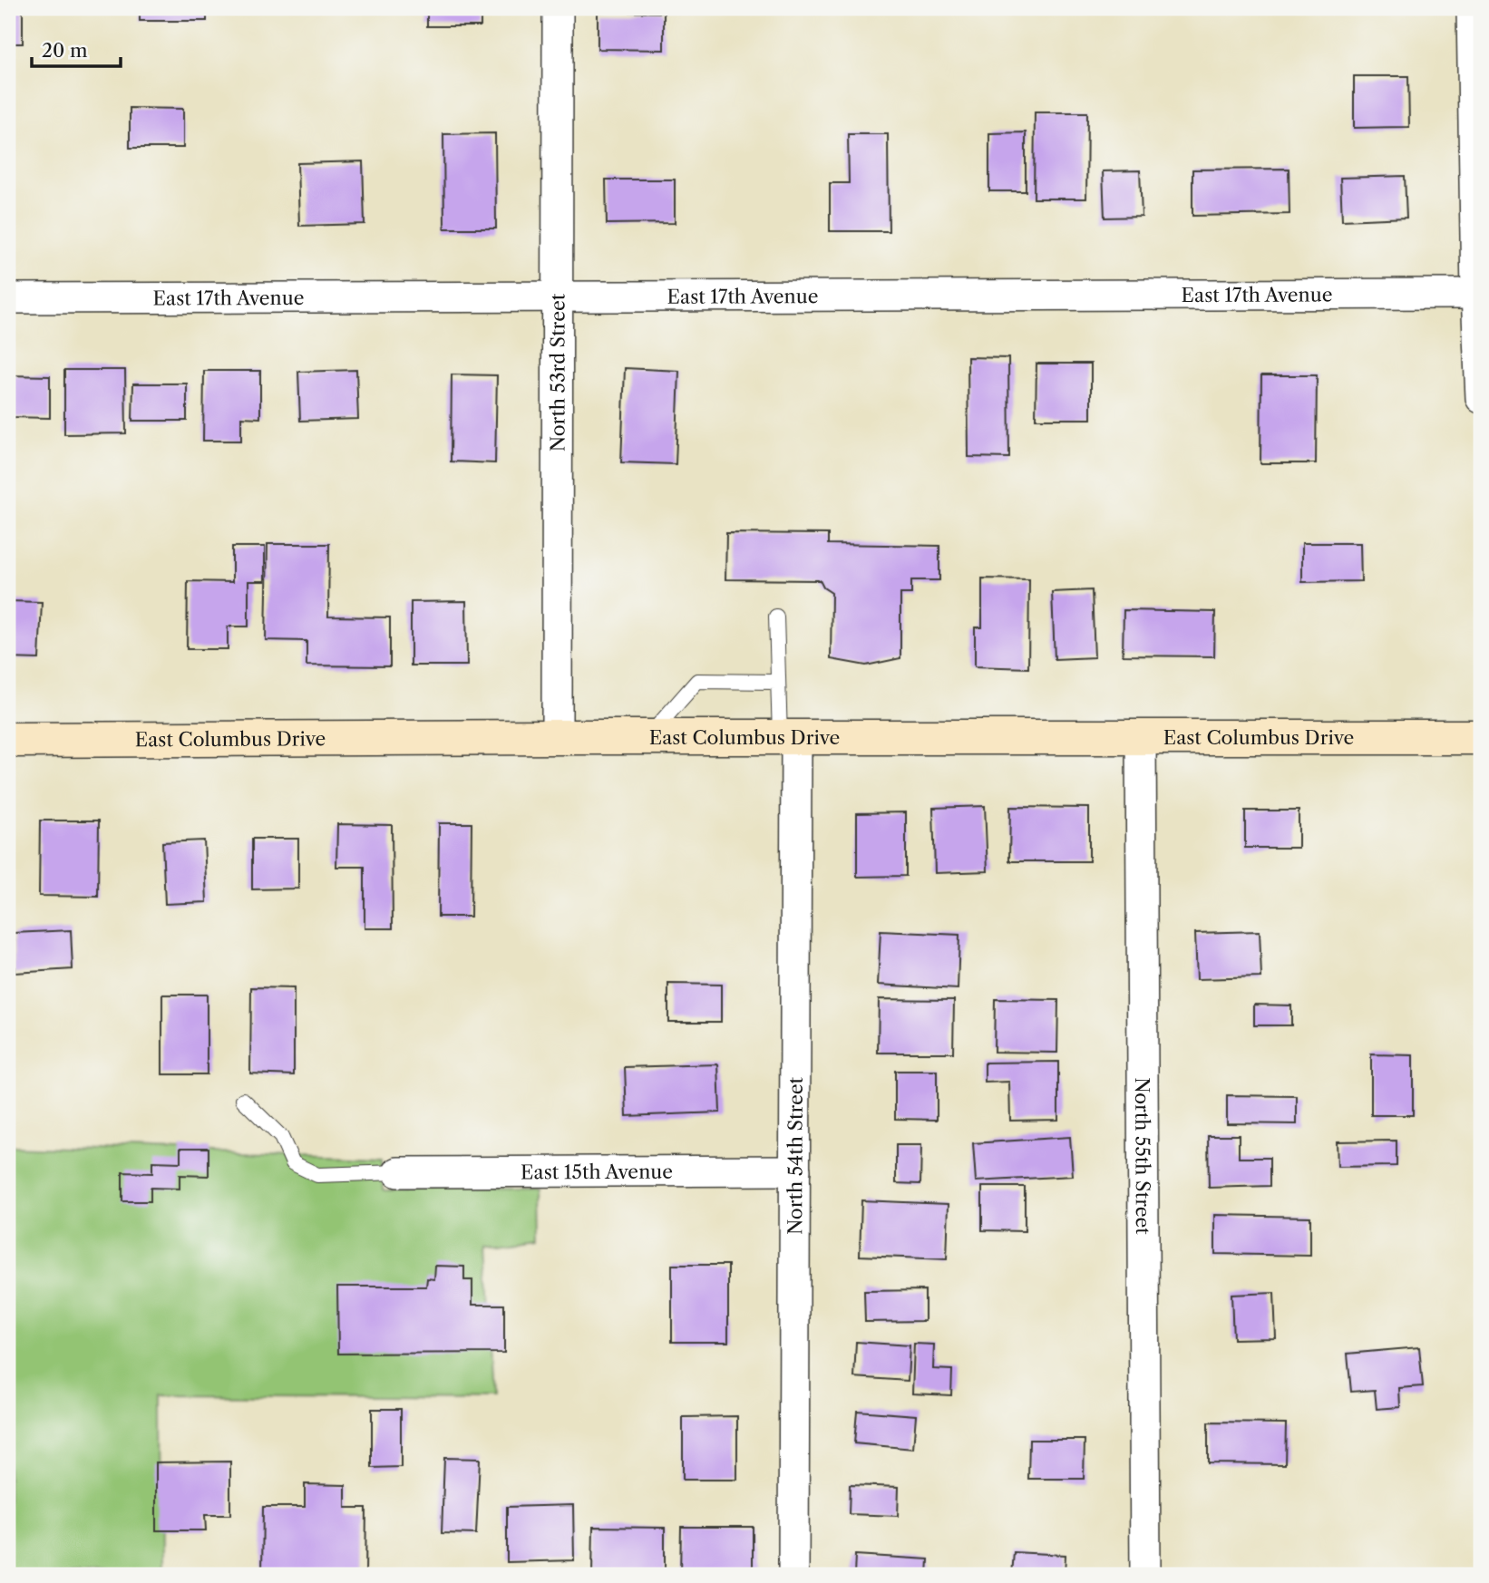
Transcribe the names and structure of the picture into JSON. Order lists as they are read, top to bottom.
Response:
{
  "streets": {
    "main road": ["East Columbus Drive"],
    "street": [
      "East 17th Avenue",
      "North 53rd Street",
      "North 54th Street",
      "North 55th Street",
      "East 15th Avenue"
    ]
  },
  "crossings": [
    ["East 17th Avenue", "North 53rd Street"],
    ["North 53rd Street", "East Columbus Drive"],
    ["East Columbus Drive", "North 54th Street"],
    ["East Columbus Drive", "North 55th Street"],
    ["North 54th Street", "East 15th Avenue"]
  ],
  "scale_bar": "20 m"
}
